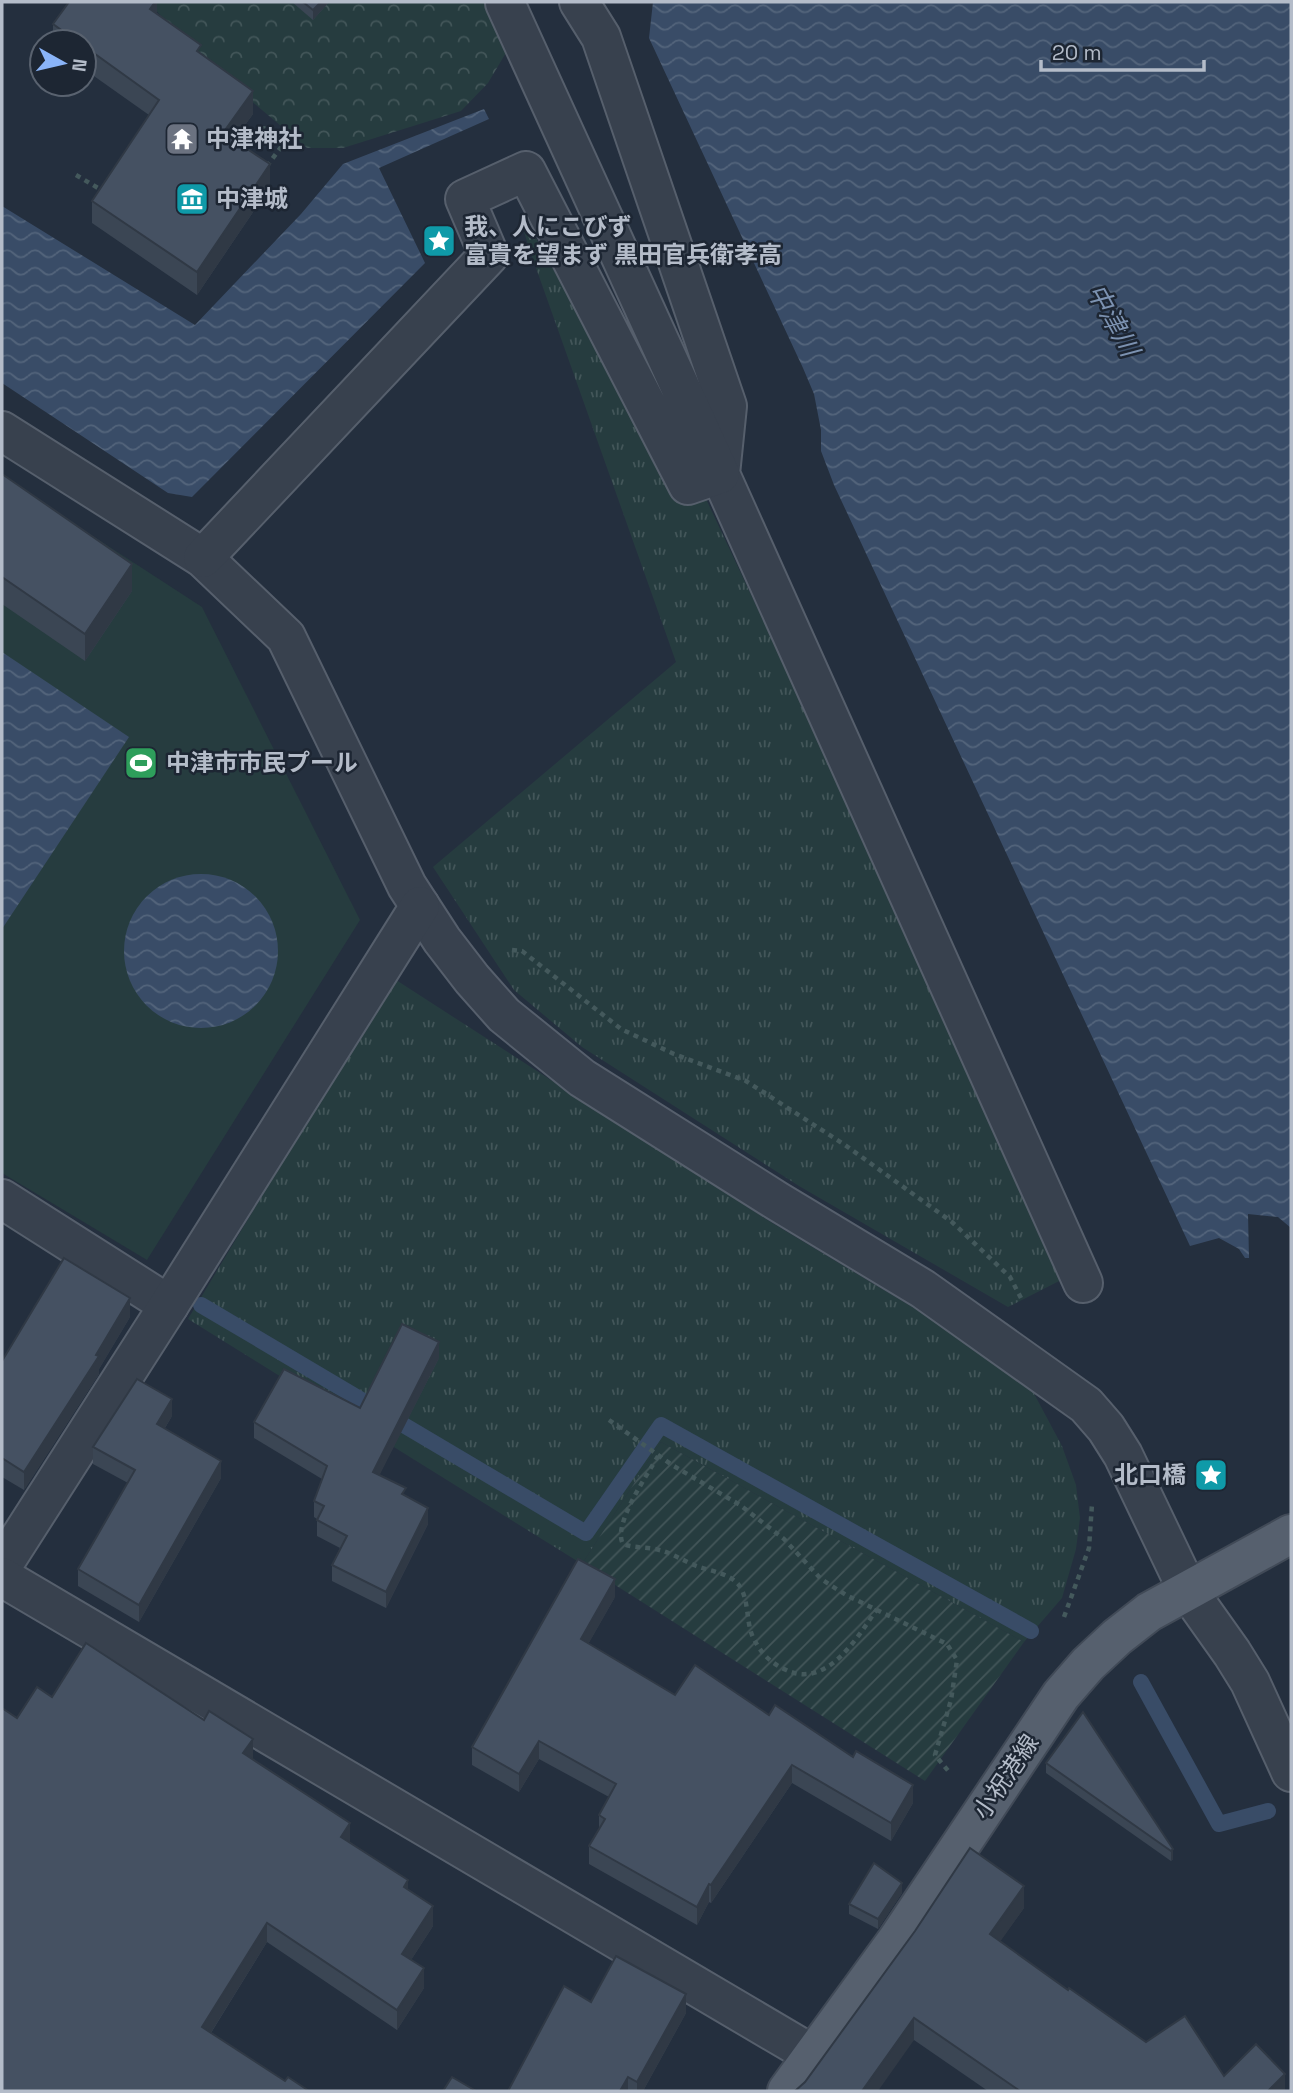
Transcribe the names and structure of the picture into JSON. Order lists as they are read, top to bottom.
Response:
{
  "streets": {
    "main road": ["小祝港線"]
  },
  "water": ["中津川"],
  "places": {
    "temple": ["中津神社"],
    "museum": ["中津城"],
    "place": ["我、人にこびず 富貴を望まず 黒田官兵衛孝高", "北口橋"],
    "sports": ["中津市市民プール"]
  },
  "scale_bar": "20 m",
  "north": "right"
}
